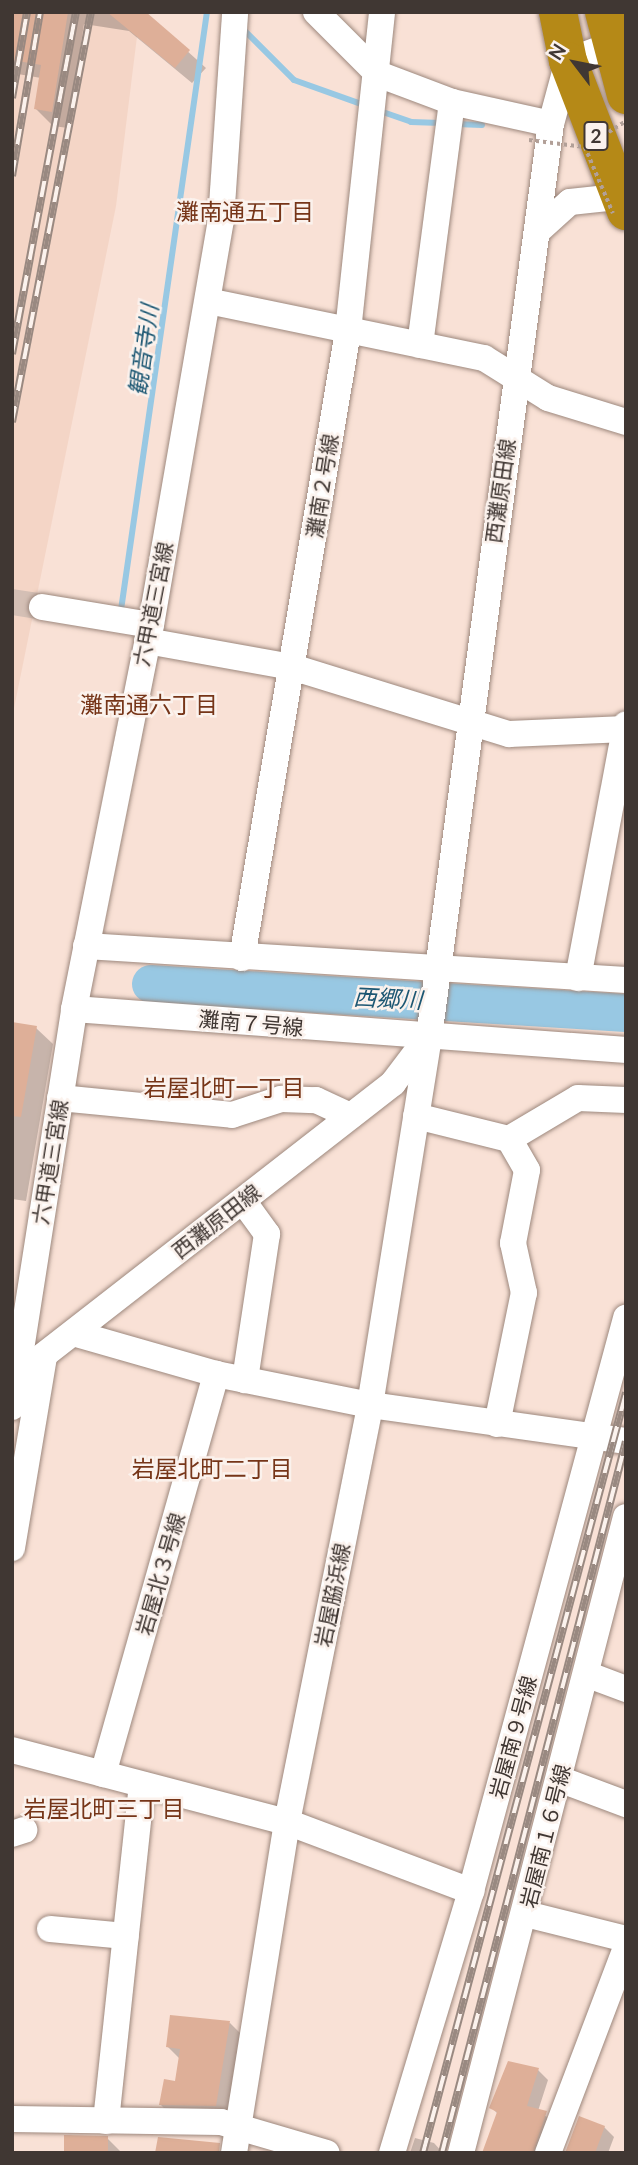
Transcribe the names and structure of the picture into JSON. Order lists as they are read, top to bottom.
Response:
{
  "streets": {
    "highway": ["2"],
    "street": [
      "灘南２号線",
      "西灘原田線",
      "六甲道三宮線",
      "灘南７号線",
      "岩屋北３号線",
      "岩屋脇浜線",
      "岩屋南９号線",
      "岩屋南１６号線"
    ]
  },
  "crossings": [
    ["2", "西灘原田線"],
    ["西灘原田線", "六甲道三宮線"],
    ["西灘原田線", "灘南７号線"],
    ["西灘原田線", "岩屋脇浜線"],
    ["六甲道三宮線", "灘南７号線"],
    ["灘南７号線", "岩屋脇浜線"]
  ],
  "districts": [
    "灘南通五丁目",
    "灘南通六丁目",
    "岩屋北町一丁目",
    "岩屋北町二丁目",
    "岩屋北町三丁目"
  ],
  "water": ["観音寺川", "西郷川"],
  "north": "top left"
}
